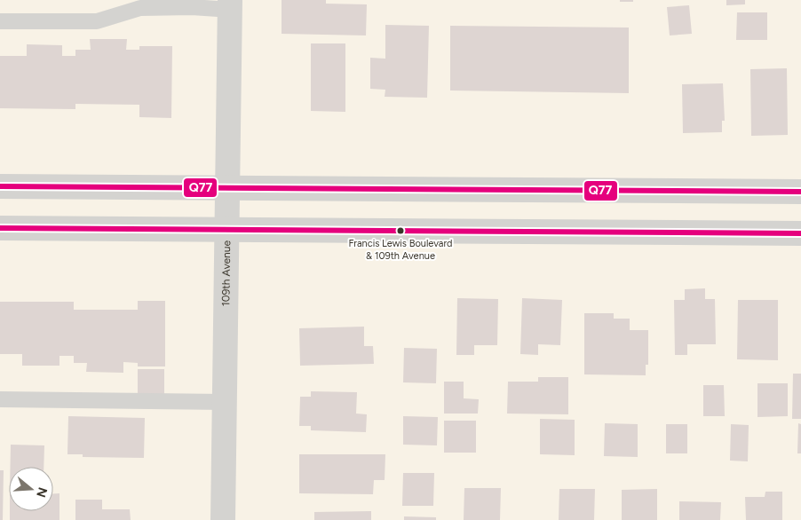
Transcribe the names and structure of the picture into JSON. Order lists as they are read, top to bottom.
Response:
{
  "streets": {
    "main road": ["109th Avenue"]
  },
  "places": ["Francis Lewis Boulevard & 109th Avenue"],
  "lines": ["transit line Q77"],
  "north": "right"
}
